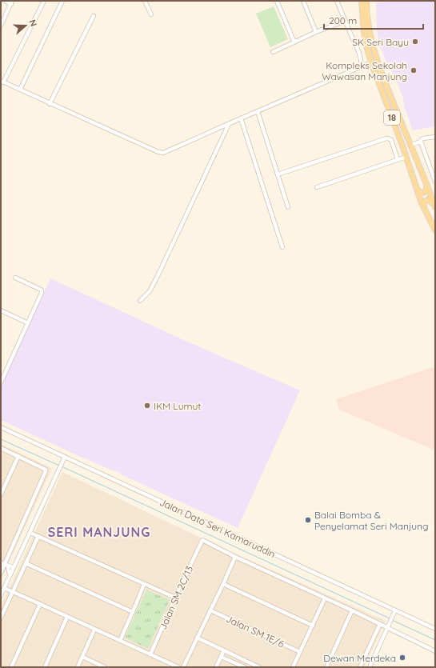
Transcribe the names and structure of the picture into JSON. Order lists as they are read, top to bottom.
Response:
{
  "streets": {
    "main road": ["18"],
    "street": ["Jalan Dato Seri Kamaruddin", "Jalan SM 2C/13", "Jalan SM 1E/6"]
  },
  "districts": ["SERI MANJUNG"],
  "places": [
    "SK Seri Bayu",
    "Kompleks Sekolah Wawasan Manjung",
    "IKM Lumut",
    "Balai Bomba & Penyelamat Seri Manjung",
    "Dewan Merdeka"
  ],
  "scale_bar": "200 m",
  "north": "right"
}
